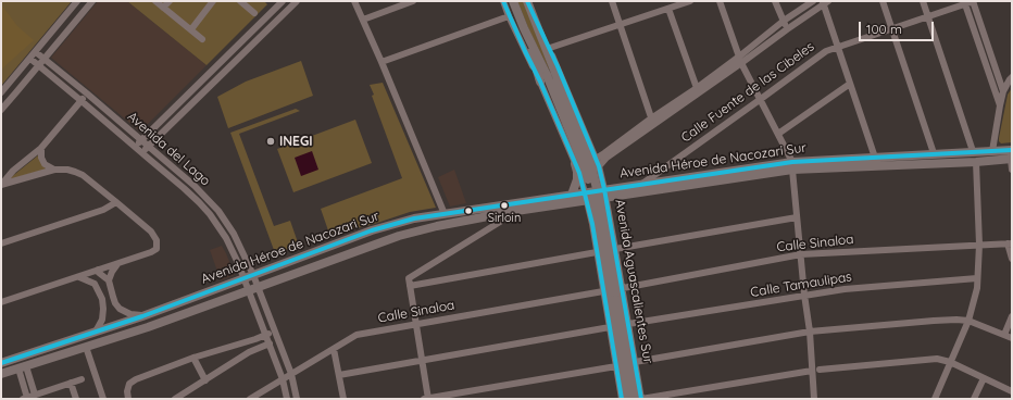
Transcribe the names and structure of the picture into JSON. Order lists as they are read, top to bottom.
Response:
{
  "streets": {
    "main road": ["Avenida Héroe de Nacozari Sur", "Avenida Aguascalientes Sur"],
    "street": [
      "Calle Fuente de las Cibeles",
      "Avenida del Lago",
      "Calle Sinaloa",
      "Calle Tamaulipas"
    ]
  },
  "crossings": [
    ["Calle Fuente de las Cibeles", "Avenida Héroe de Nacozari Sur"],
    ["Avenida del Lago", "Avenida Héroe de Nacozari Sur"],
    ["Avenida Héroe de Nacozari Sur", "Avenida Aguascalientes Sur"],
    ["Calle Sinaloa", "Avenida Aguascalientes Sur"],
    ["Avenida Aguascalientes Sur", "Calle Tamaulipas"]
  ],
  "places": ["INEGI", "Sirloin"],
  "scale_bar": "100 m"
}
